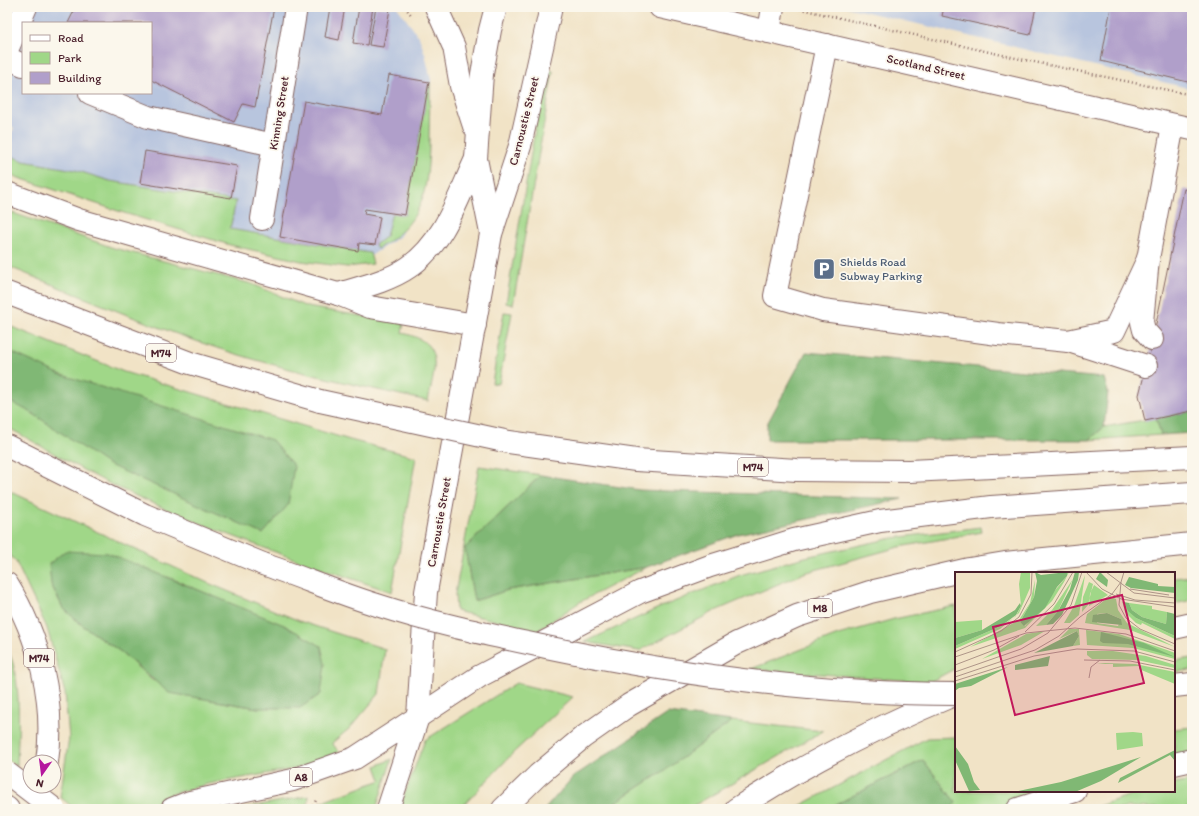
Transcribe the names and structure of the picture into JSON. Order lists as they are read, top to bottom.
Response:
{
  "streets": {
    "main road": [
      "Scotland Street",
      "Kinning Street",
      "Carnoustie Street",
      "M74",
      "M8",
      "A8"
    ]
  },
  "crossings": [
    ["Carnoustie Street", "A8"]
  ],
  "places": {
    "parking": ["Shields Road Subway Parking"]
  },
  "legend": ["Road", "Park", "Building"],
  "north": "bottom"
}
